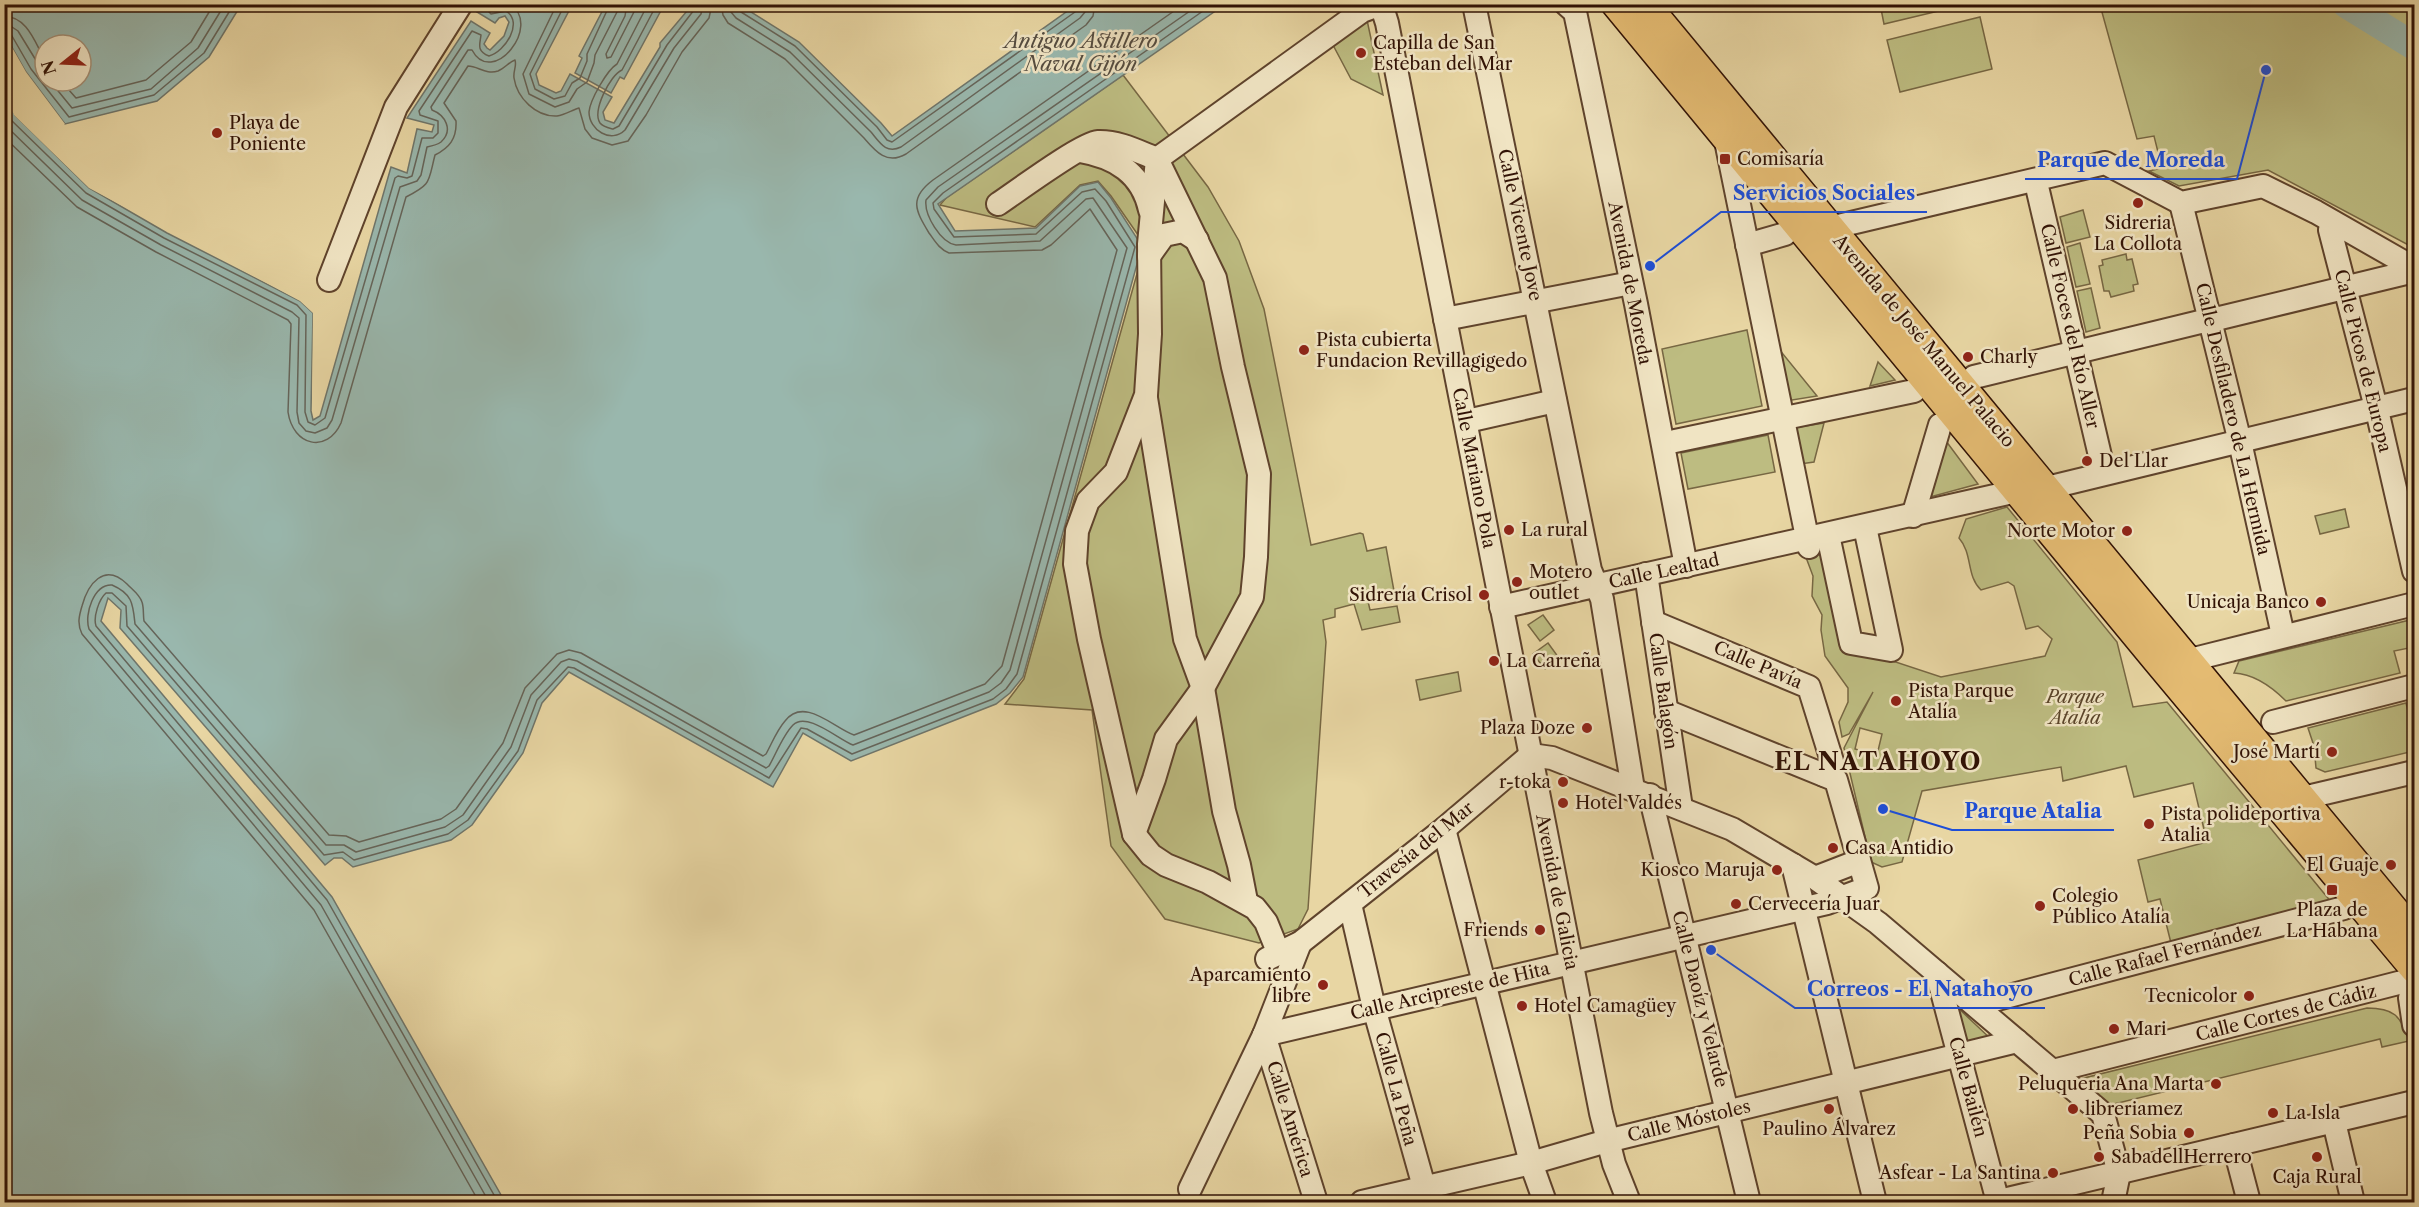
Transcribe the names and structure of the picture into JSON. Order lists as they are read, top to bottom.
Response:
{
  "streets": {
    "main road": ["Avenida de José Manuel Palacio"],
    "street": [
      "Calle Vicente Jove",
      "Avenida de Moreda",
      "Calle Foces del Río Aller",
      "Calle Picos de Europa",
      "Calle Desfiladero de La Hermida",
      "Calle Mariano Pola",
      "Calle Lealtad",
      "Calle Pavía",
      "Calle Balagón",
      "Travesía del Mar",
      "Avenida de Galicia",
      "Calle Rafael Fernández",
      "Calle Arcipreste de Hita",
      "Calle Daoíz y Velarde",
      "Calle Cortes de Cádiz",
      "Calle Bailén",
      "Calle La Peña",
      "Calle América",
      "Calle Móstoles"
    ]
  },
  "crossings": [
    ["Calle Vicente Jove", "Calle Lealtad"],
    ["Calle Vicente Jove", "Calle Daoíz y Velarde"],
    ["Avenida de Moreda", "Calle Lealtad"],
    ["Avenida de José Manuel Palacio", "Calle Lealtad"],
    ["Calle Mariano Pola", "Calle Lealtad"],
    ["Calle Mariano Pola", "Travesía del Mar"],
    ["Calle Mariano Pola", "Avenida de Galicia"],
    ["Calle Lealtad", "Calle Balagón"],
    ["Calle Lealtad", "Calle Daoíz y Velarde"],
    ["Calle Pavía", "Calle Balagón"],
    ["Travesía del Mar", "Avenida de Galicia"],
    ["Travesía del Mar", "Calle Arcipreste de Hita"],
    ["Travesía del Mar", "Calle La Peña"],
    ["Travesía del Mar", "Calle América"],
    ["Avenida de Galicia", "Calle Arcipreste de Hita"],
    ["Avenida de Galicia", "Calle Móstoles"],
    ["Calle Arcipreste de Hita", "Calle Daoíz y Velarde"],
    ["Calle Arcipreste de Hita", "Calle La Peña"],
    ["Calle Arcipreste de Hita", "Calle América"],
    ["Calle Daoíz y Velarde", "Calle Móstoles"],
    ["Calle Bailén", "Calle Móstoles"],
    ["Calle La Peña", "Calle Móstoles"]
  ],
  "districts": ["EL NATAHOYO"],
  "water": ["Antiguo Astillero Naval Gijón"],
  "parks": ["Parque Atalía"],
  "places": {
    "other": [
      "Capilla de San Esteban del Mar",
      "Parque de Moreda",
      "Playa de Poniente",
      "Sidreria La Collota",
      "Servicios Sociales",
      "Pista cubierta Fundacion Revillagigedo",
      "Charly",
      "Del Llar",
      "La rural",
      "Norte Motor",
      "Motero outlet",
      "Sidrería Crisol",
      "Unicaja Banco",
      "La Carreña",
      "Pista Parque Atalía",
      "Plaza Doze",
      "José Martí",
      "r-toka",
      "Hotel Valdés",
      "Parque Atalia",
      "Pista polideportiva Atalia",
      "Casa Antidio",
      "El Guaje",
      "Kiosco Maruja",
      "Cervecería Juar",
      "Colegio Público Atalía",
      "Friends",
      "Correos - El Natahoyo",
      "Aparcamiento libre",
      "Tecnicolor",
      "Hotel Camagüey",
      "Mari",
      "Peluqueria Ana Marta",
      "Paulino Álvarez",
      "libreriamez",
      "La Isla",
      "Peña Sobia",
      "SabadellHerrero",
      "Caja Rural",
      "Asfear - La Santina"
    ],
    "transit": ["Comisaría", "Plaza de La Habana"]
  },
  "north": "left"
}
